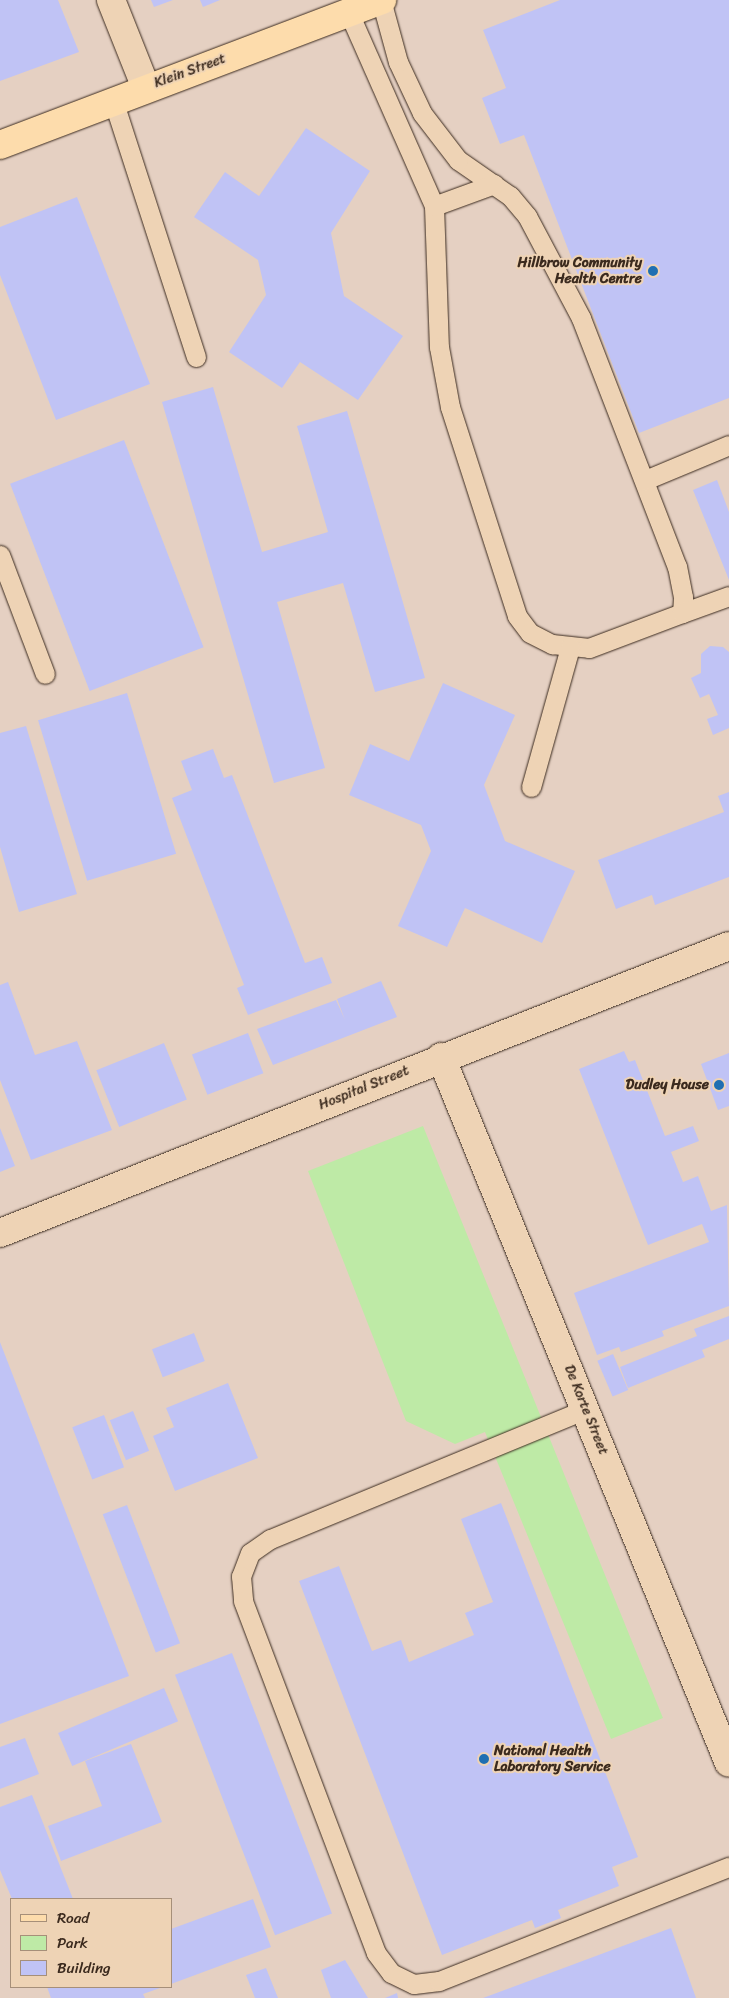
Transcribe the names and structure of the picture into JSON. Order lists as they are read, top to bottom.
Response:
{
  "streets": {
    "main road": ["Klein Street"],
    "street": ["Hospital Street", "De Korte Street"]
  },
  "crossings": [
    ["Hospital Street", "De Korte Street"]
  ],
  "places": ["Hillbrow Community Health Centre", "Dudley House", "National Health Laboratory Service"],
  "legend": ["Road", "Park", "Building"]
}
